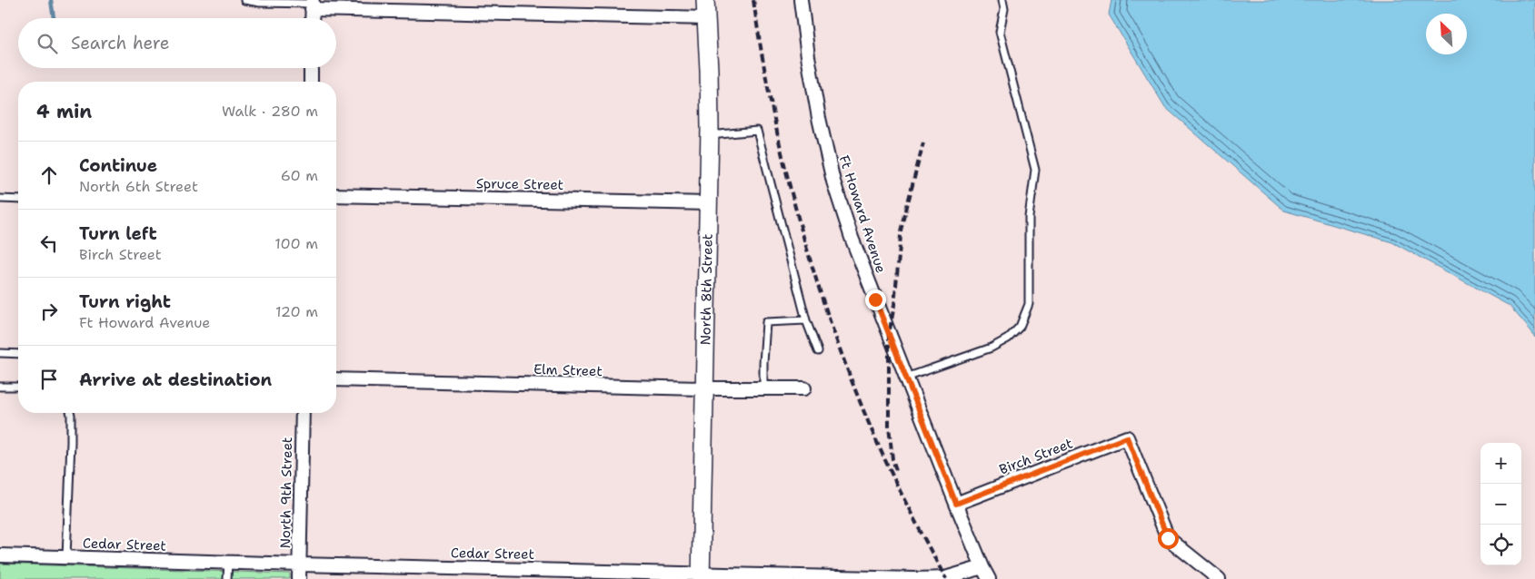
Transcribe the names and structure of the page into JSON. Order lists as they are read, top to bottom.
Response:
{
  "streets": {
    "main road": ["North 8th Street"],
    "street": [
      "Spruce Street",
      "Ft Howard Avenue",
      "Elm Street",
      "Birch Street",
      "North 9th Street",
      "Cedar Street"
    ]
  },
  "crossings": [
    ["Spruce Street", "North 8th Street"],
    ["Ft Howard Avenue", "Birch Street"],
    ["Ft Howard Avenue", "Cedar Street"],
    ["North 8th Street", "Elm Street"],
    ["North 8th Street", "Cedar Street"],
    ["North 9th Street", "Cedar Street"]
  ],
  "north": "top left",
  "page": {
    "search": "Search here",
    "heading": ["4 min", "Walk · 280 m"],
    "list": [
      ["Continue", "North 6th Street", "60 m"],
      ["Turn left", "Birch Street", "100 m"],
      ["Turn right", "Ft Howard Avenue", "120 m"],
      "Arrive at destination"
    ],
    "map_buttons": ["+", "−"]
  }
}
